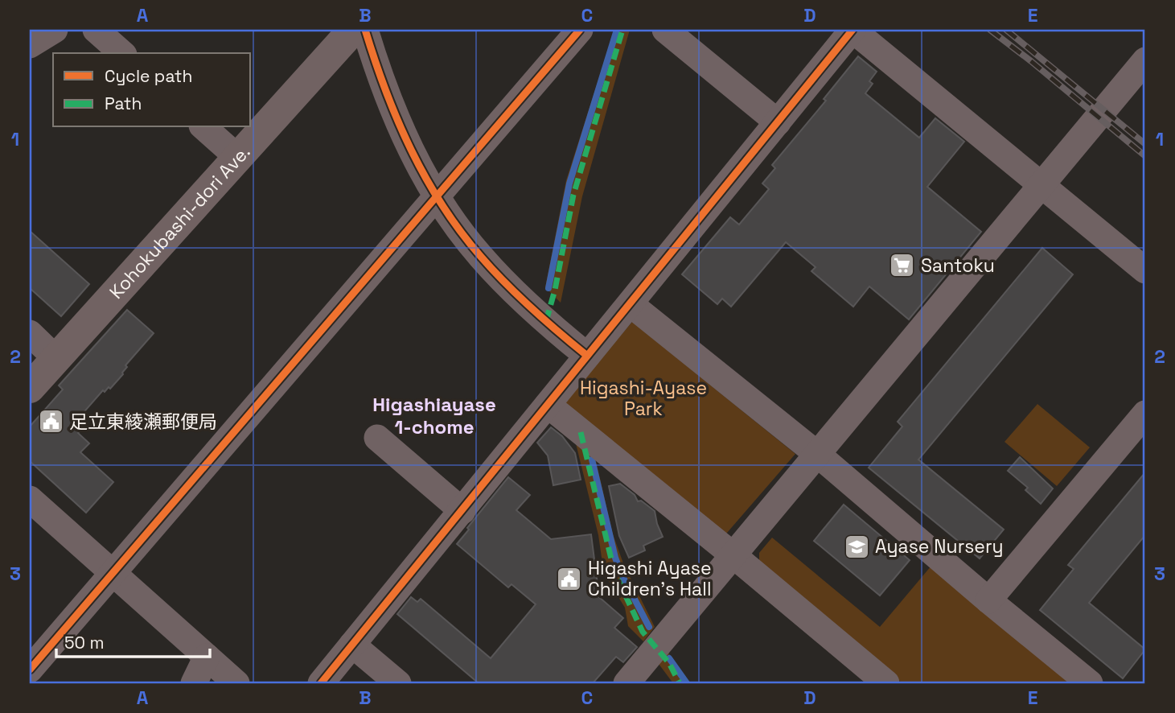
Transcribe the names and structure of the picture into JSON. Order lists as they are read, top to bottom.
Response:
{
  "streets": {
    "main road": ["Kohokubashi-dori Ave."]
  },
  "districts": ["Higashiayase 1-chome"],
  "parks": ["Higashi-Ayase Park"],
  "places": {
    "supermarket": ["Santoku"],
    "public building": ["足立東綾瀬郵便局", "Higashi Ayase Children's Hall"],
    "school or university": ["Ayase Nursery"]
  },
  "legend": ["Cycle path", "Path"],
  "scale_bar": "50 m",
  "grid": {
    "columns": [
      "A",
      "B",
      "C",
      "D",
      "E"
    ],
    "rows": ["1", "2", "3"]
  }
}
